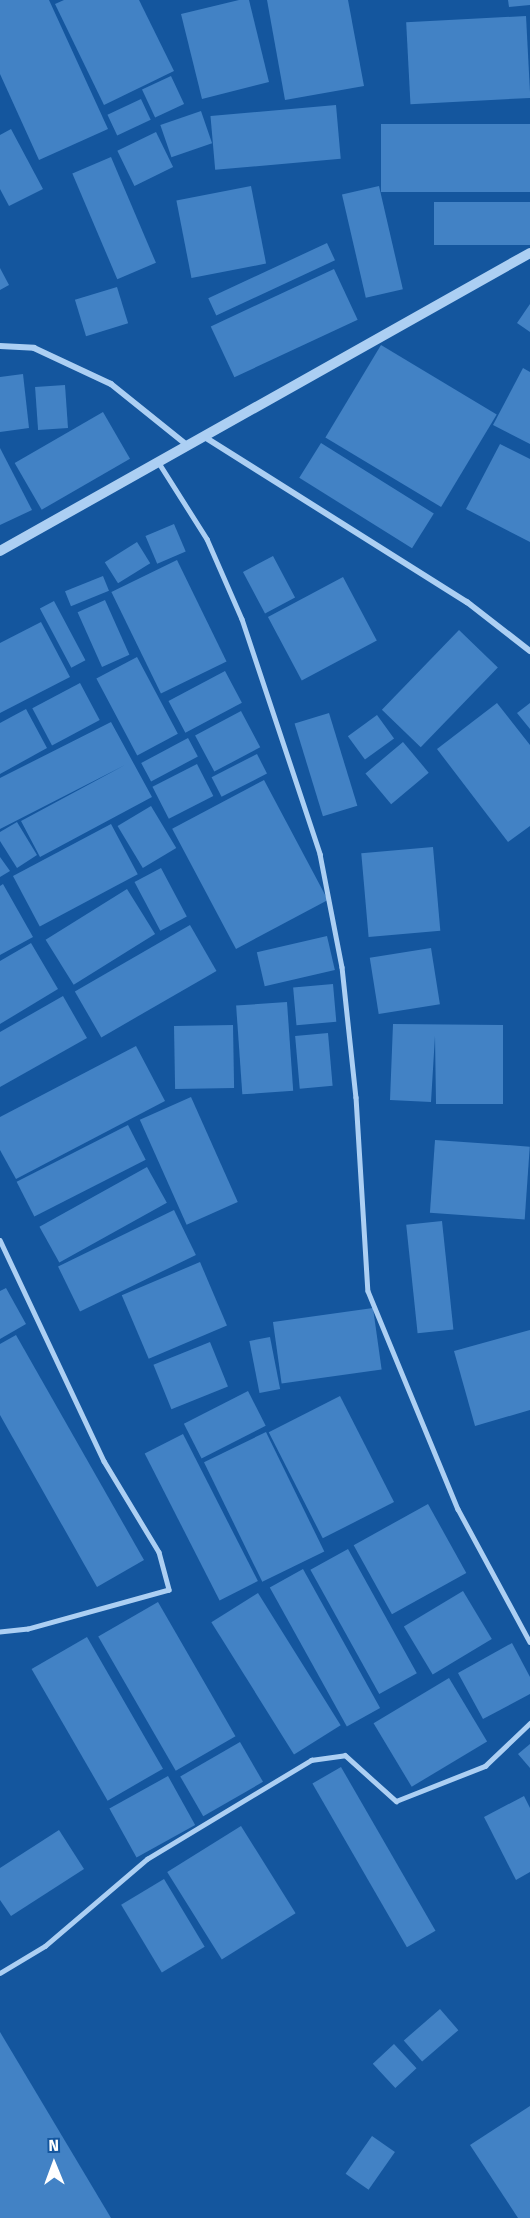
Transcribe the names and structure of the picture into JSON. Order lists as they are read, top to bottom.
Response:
{
  "north": "top"
}
